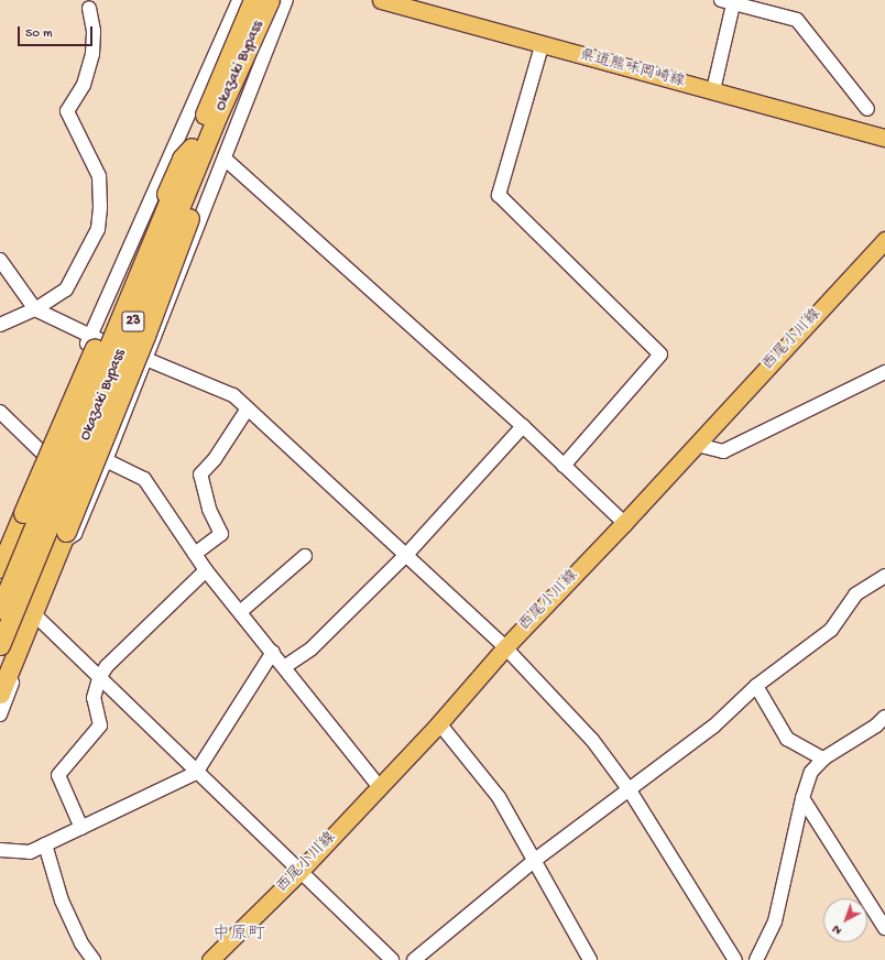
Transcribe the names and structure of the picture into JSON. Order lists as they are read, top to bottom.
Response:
{
  "streets": {
    "highway": ["Okazaki Bypass", "23"],
    "main road": ["県道熊味岡崎線", "西尾小川線"]
  },
  "crossings": [
    ["Okazaki Bypass", "23"]
  ],
  "districts": ["中原町"],
  "scale_bar": "50 m",
  "north": "bottom left"
}
